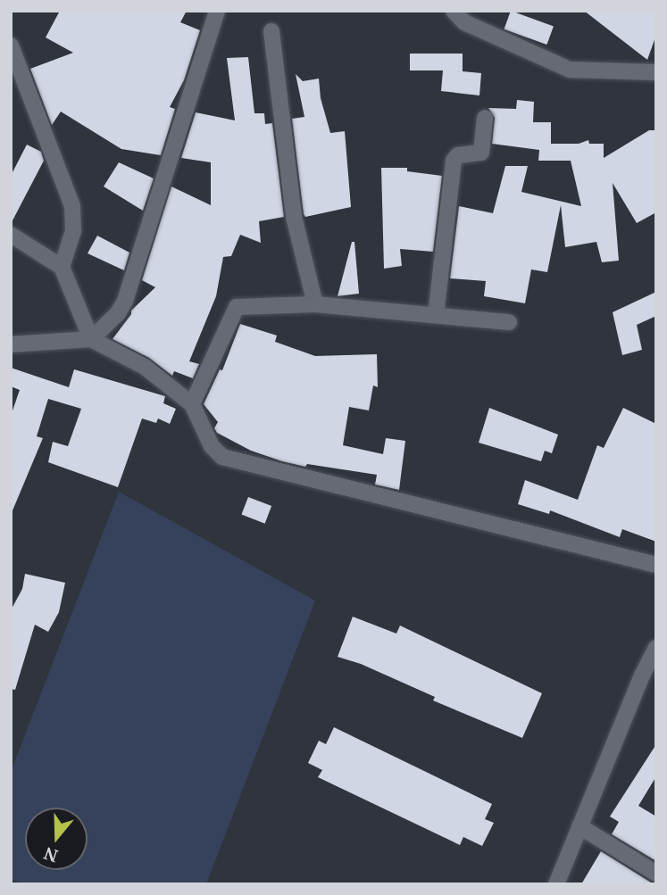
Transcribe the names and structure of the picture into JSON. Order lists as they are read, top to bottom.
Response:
{
  "north": "bottom"
}
